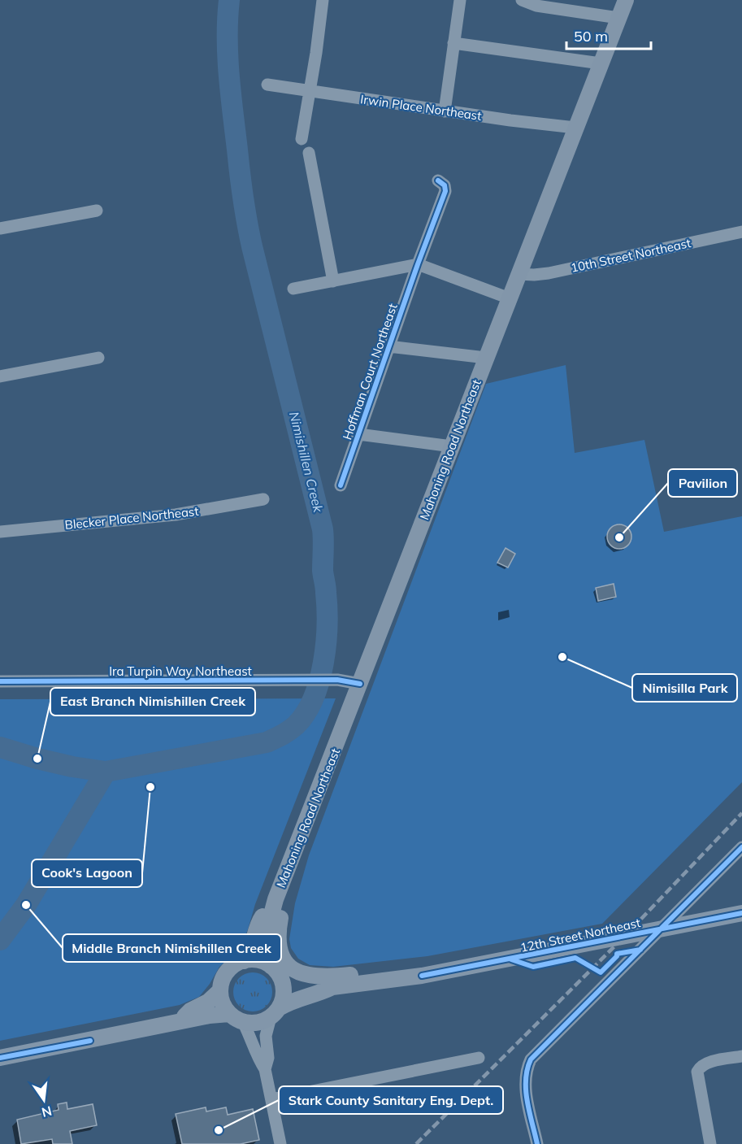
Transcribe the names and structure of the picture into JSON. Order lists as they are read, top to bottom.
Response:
{
  "streets": {
    "main road": ["Mahoning Road Northeast", "12th Street Northeast"],
    "street": [
      "Irwin Place Northeast",
      "10th Street Northeast",
      "Hoffman Court Northeast",
      "Blecker Place Northeast",
      "Ira Turpin Way Northeast"
    ]
  },
  "crossings": [
    ["Irwin Place Northeast", "Mahoning Road Northeast"],
    ["10th Street Northeast", "Mahoning Road Northeast"],
    ["Mahoning Road Northeast", "Ira Turpin Way Northeast"],
    ["Mahoning Road Northeast", "12th Street Northeast"]
  ],
  "water": ["Nimishillen Creek"],
  "places": [
    "Pavilion",
    "Nimisilla Park",
    "East Branch Nimishillen Creek",
    "Cook's Lagoon",
    "Middle Branch Nimishillen Creek",
    "Stark County Sanitary Eng. Dept."
  ],
  "scale_bar": "50 m",
  "north": "bottom"
}
